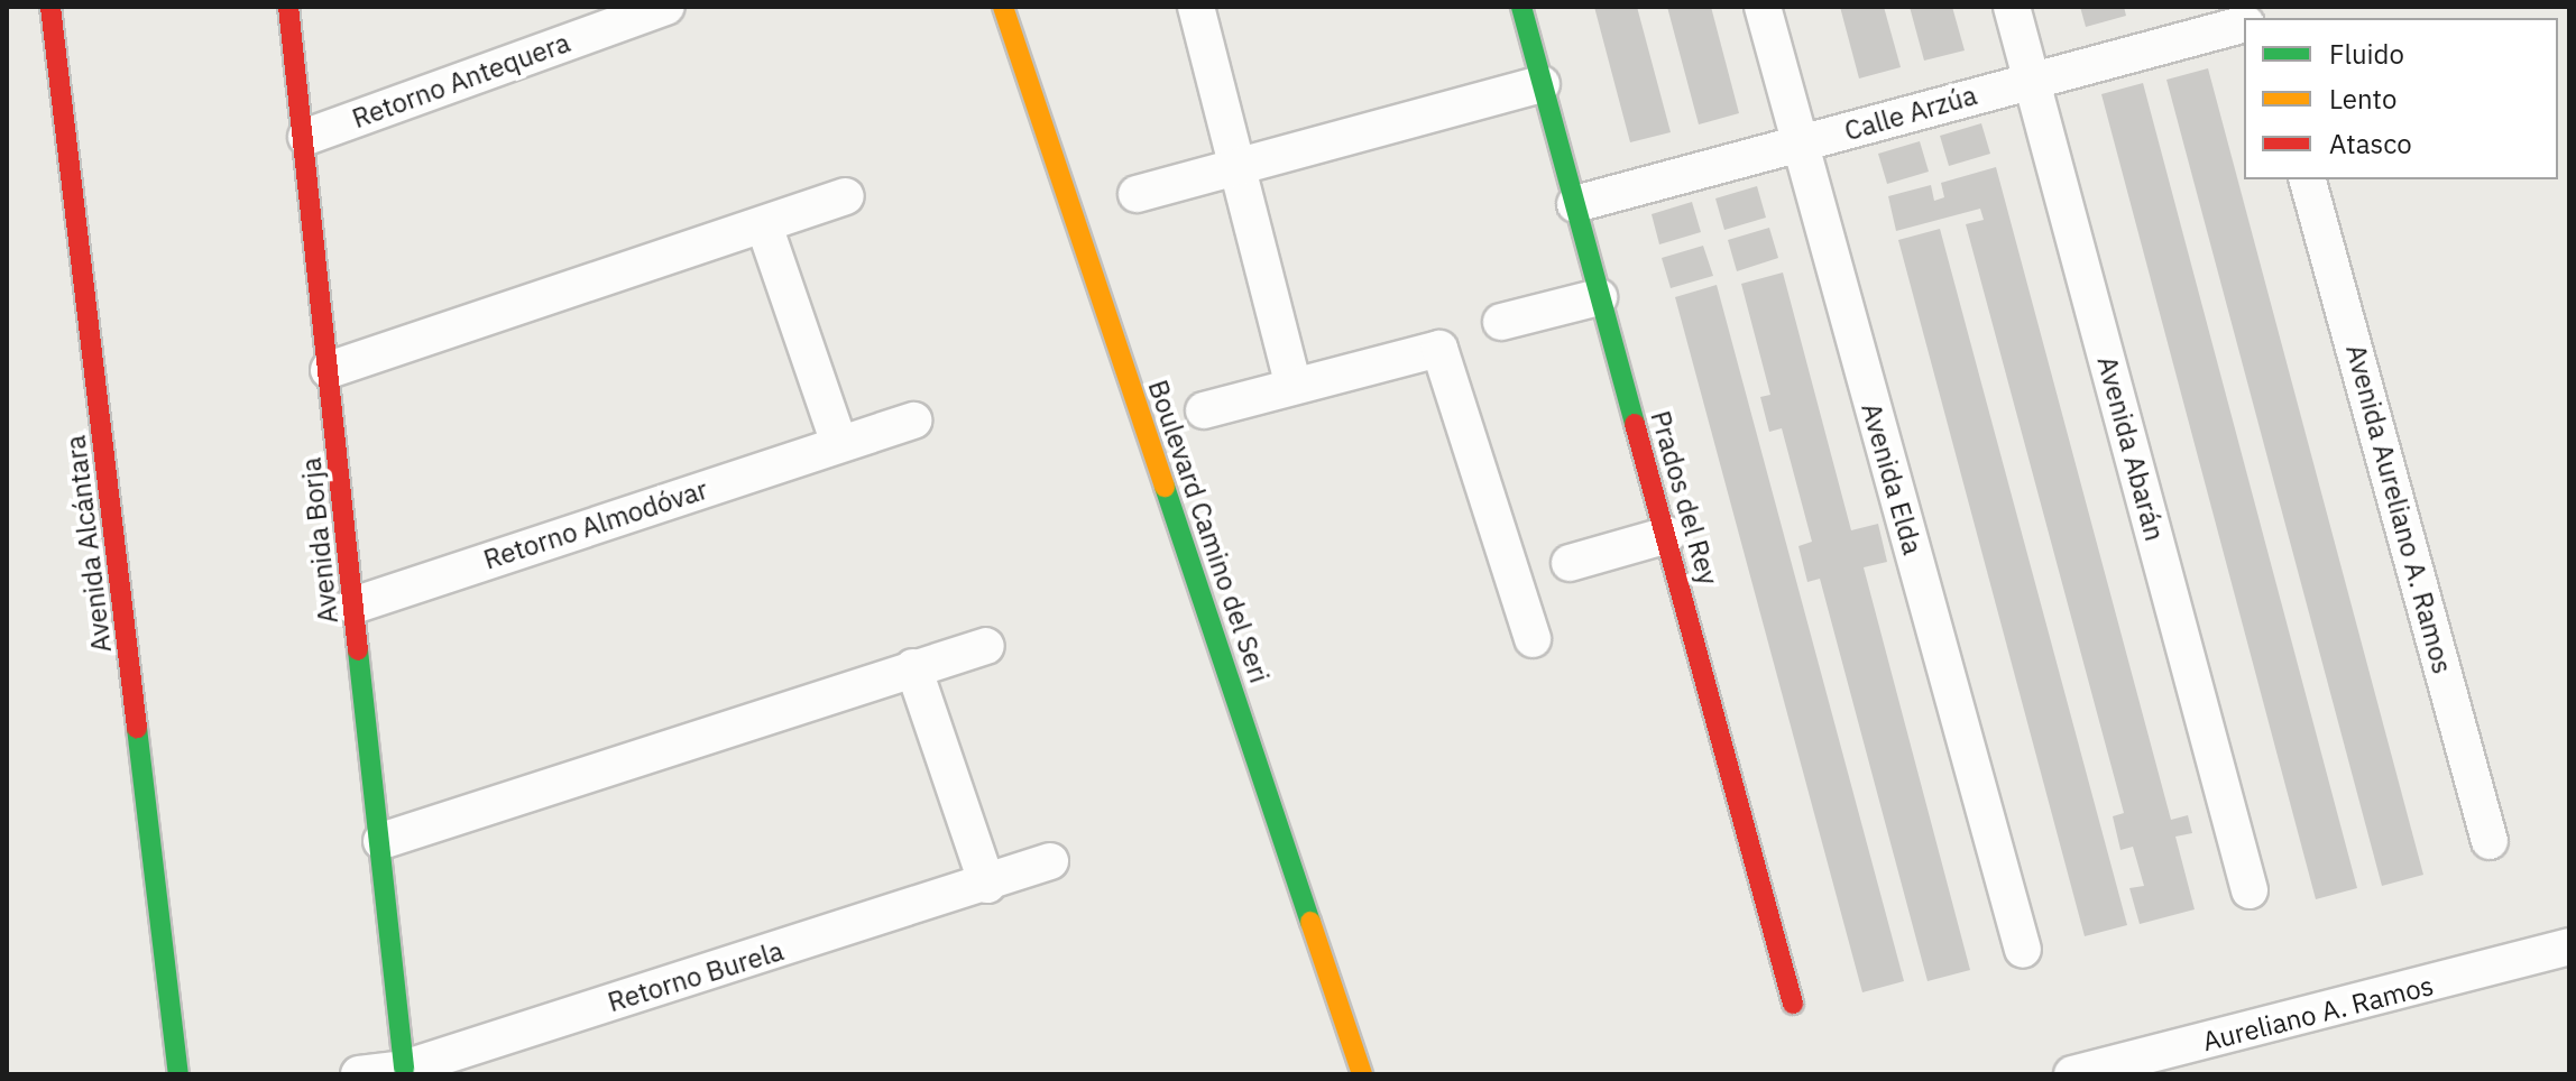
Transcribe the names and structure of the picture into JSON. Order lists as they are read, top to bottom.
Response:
{
  "streets": {
    "street": [
      "Retorno Antequera",
      "Calle Arzúa",
      "Avenida Abarán",
      "Avenida Elda",
      "Prados del Rey",
      "Avenida Aureliano A. Ramos",
      "Retorno Almodóvar",
      "Boulevard Camino del Seri",
      "Avenida Borja",
      "Avenida Alcántara",
      "Retorno Burela",
      "Aureliano A. Ramos"
    ]
  },
  "crossings": [
    ["Retorno Antequera", "Avenida Borja"],
    ["Calle Arzúa", "Avenida Abarán"],
    ["Calle Arzúa", "Avenida Elda"],
    ["Calle Arzúa", "Prados del Rey"],
    ["Retorno Almodóvar", "Avenida Borja"],
    ["Avenida Borja", "Retorno Burela"]
  ],
  "legend": ["Fluido", "Lento", "Atasco"]
}
